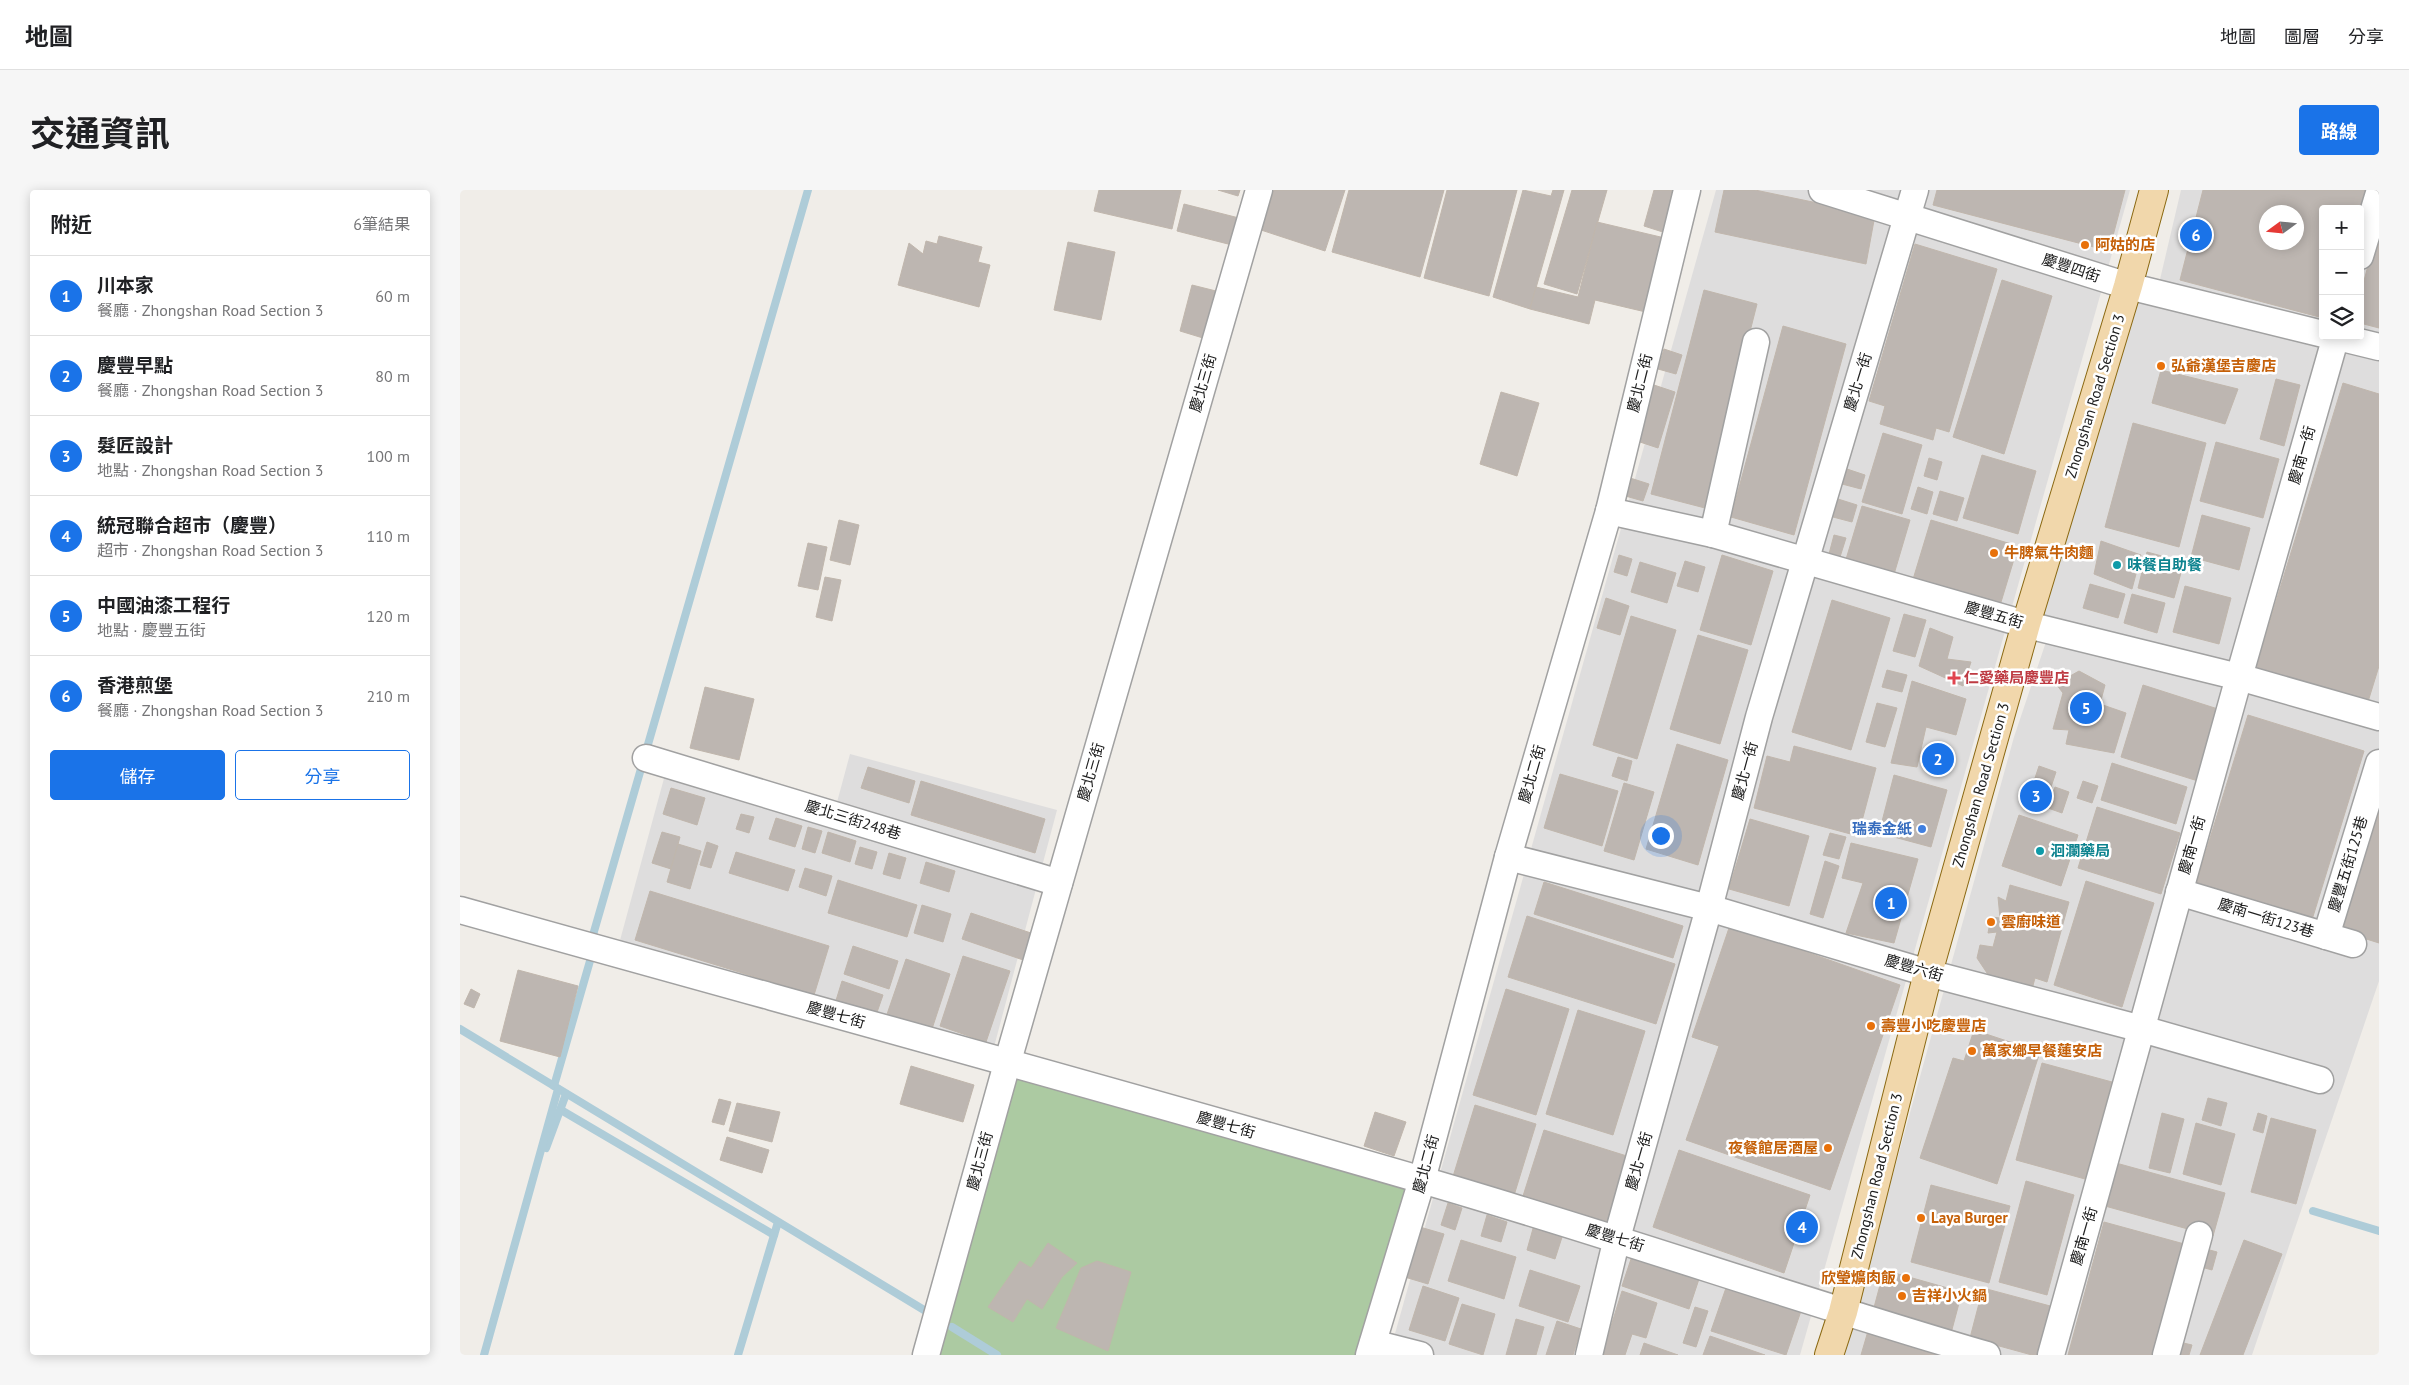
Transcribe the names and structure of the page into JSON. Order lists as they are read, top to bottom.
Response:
{
  "streets": {
    "main road": ["Zhongshan Road Section 3"],
    "street": [
      "慶豐四街",
      "慶北一街",
      "慶北三街",
      "慶北二街",
      "慶南一街",
      "慶豐五街",
      "慶北三街248巷",
      "慶豐五街125巷",
      "慶南一街123巷",
      "慶豐六街",
      "慶豐七街"
    ]
  },
  "crossings": [
    ["慶豐四街", "慶北一街"],
    ["慶豐四街", "Zhongshan Road Section 3"],
    ["慶北一街", "慶豐五街"],
    ["慶北一街", "慶豐六街"],
    ["慶北一街", "慶豐七街"],
    ["慶北三街", "慶北三街248巷"],
    ["慶北三街", "慶豐七街"],
    ["慶北二街", "慶豐五街"],
    ["慶北二街", "慶豐六街"],
    ["慶北二街", "慶豐七街"],
    ["Zhongshan Road Section 3", "慶豐五街"],
    ["Zhongshan Road Section 3", "慶豐六街"],
    ["Zhongshan Road Section 3", "慶豐七街"],
    ["慶南一街", "慶豐五街"],
    ["慶南一街", "慶南一街123巷"],
    ["慶南一街", "慶豐六街"],
    ["慶豐五街125巷", "慶南一街123巷"]
  ],
  "places": {
    "other": [
      "阿姑的店",
      "弘爺漢堡吉慶店",
      "牛脾氣牛肉麵",
      "味餐自助餐",
      "瑞泰金紙",
      "洄瀾藥局",
      "雲廚味道",
      "壽豐小吃慶豐店",
      "萬家鄉早餐蓮安店",
      "夜餐館居酒屋",
      "Laya Burger",
      "欣瑩爌肉飯",
      "吉祥小火鍋"
    ],
    "health": ["仁愛藥局慶豐店"]
  },
  "north": "left",
  "page": {
    "header": "地圖",
    "nav": ["地圖", "圖層", "分享"],
    "title": "交通資訊",
    "buttons": [
      "路線",
      ["儲存", "分享"]
    ],
    "heading": ["附近", "6筆結果"],
    "map_buttons": ["+", "−"],
    "pins": [
      "6",
      "5",
      "2",
      "3",
      "1",
      "4"
    ],
    "list": [
      {
        "mark": "1",
        "name": "川本家",
        "note": "餐廳 · Zhongshan Road Section 3",
        "value": "60 m"
      },
      {
        "mark": "2",
        "name": "慶豐早點",
        "note": "餐廳 · Zhongshan Road Section 3",
        "value": "80 m"
      },
      {
        "mark": "3",
        "name": "髮匠設計",
        "note": "地點 · Zhongshan Road Section 3",
        "value": "100 m"
      },
      {
        "mark": "4",
        "name": "統冠聯合超市（慶豐）",
        "note": "超市 · Zhongshan Road Section 3",
        "value": "110 m"
      },
      {
        "mark": "5",
        "name": "中國油漆工程行",
        "note": "地點 · 慶豐五街",
        "value": "120 m"
      },
      {
        "mark": "6",
        "name": "香港煎堡",
        "note": "餐廳 · Zhongshan Road Section 3",
        "value": "210 m"
      }
    ]
  }
}
